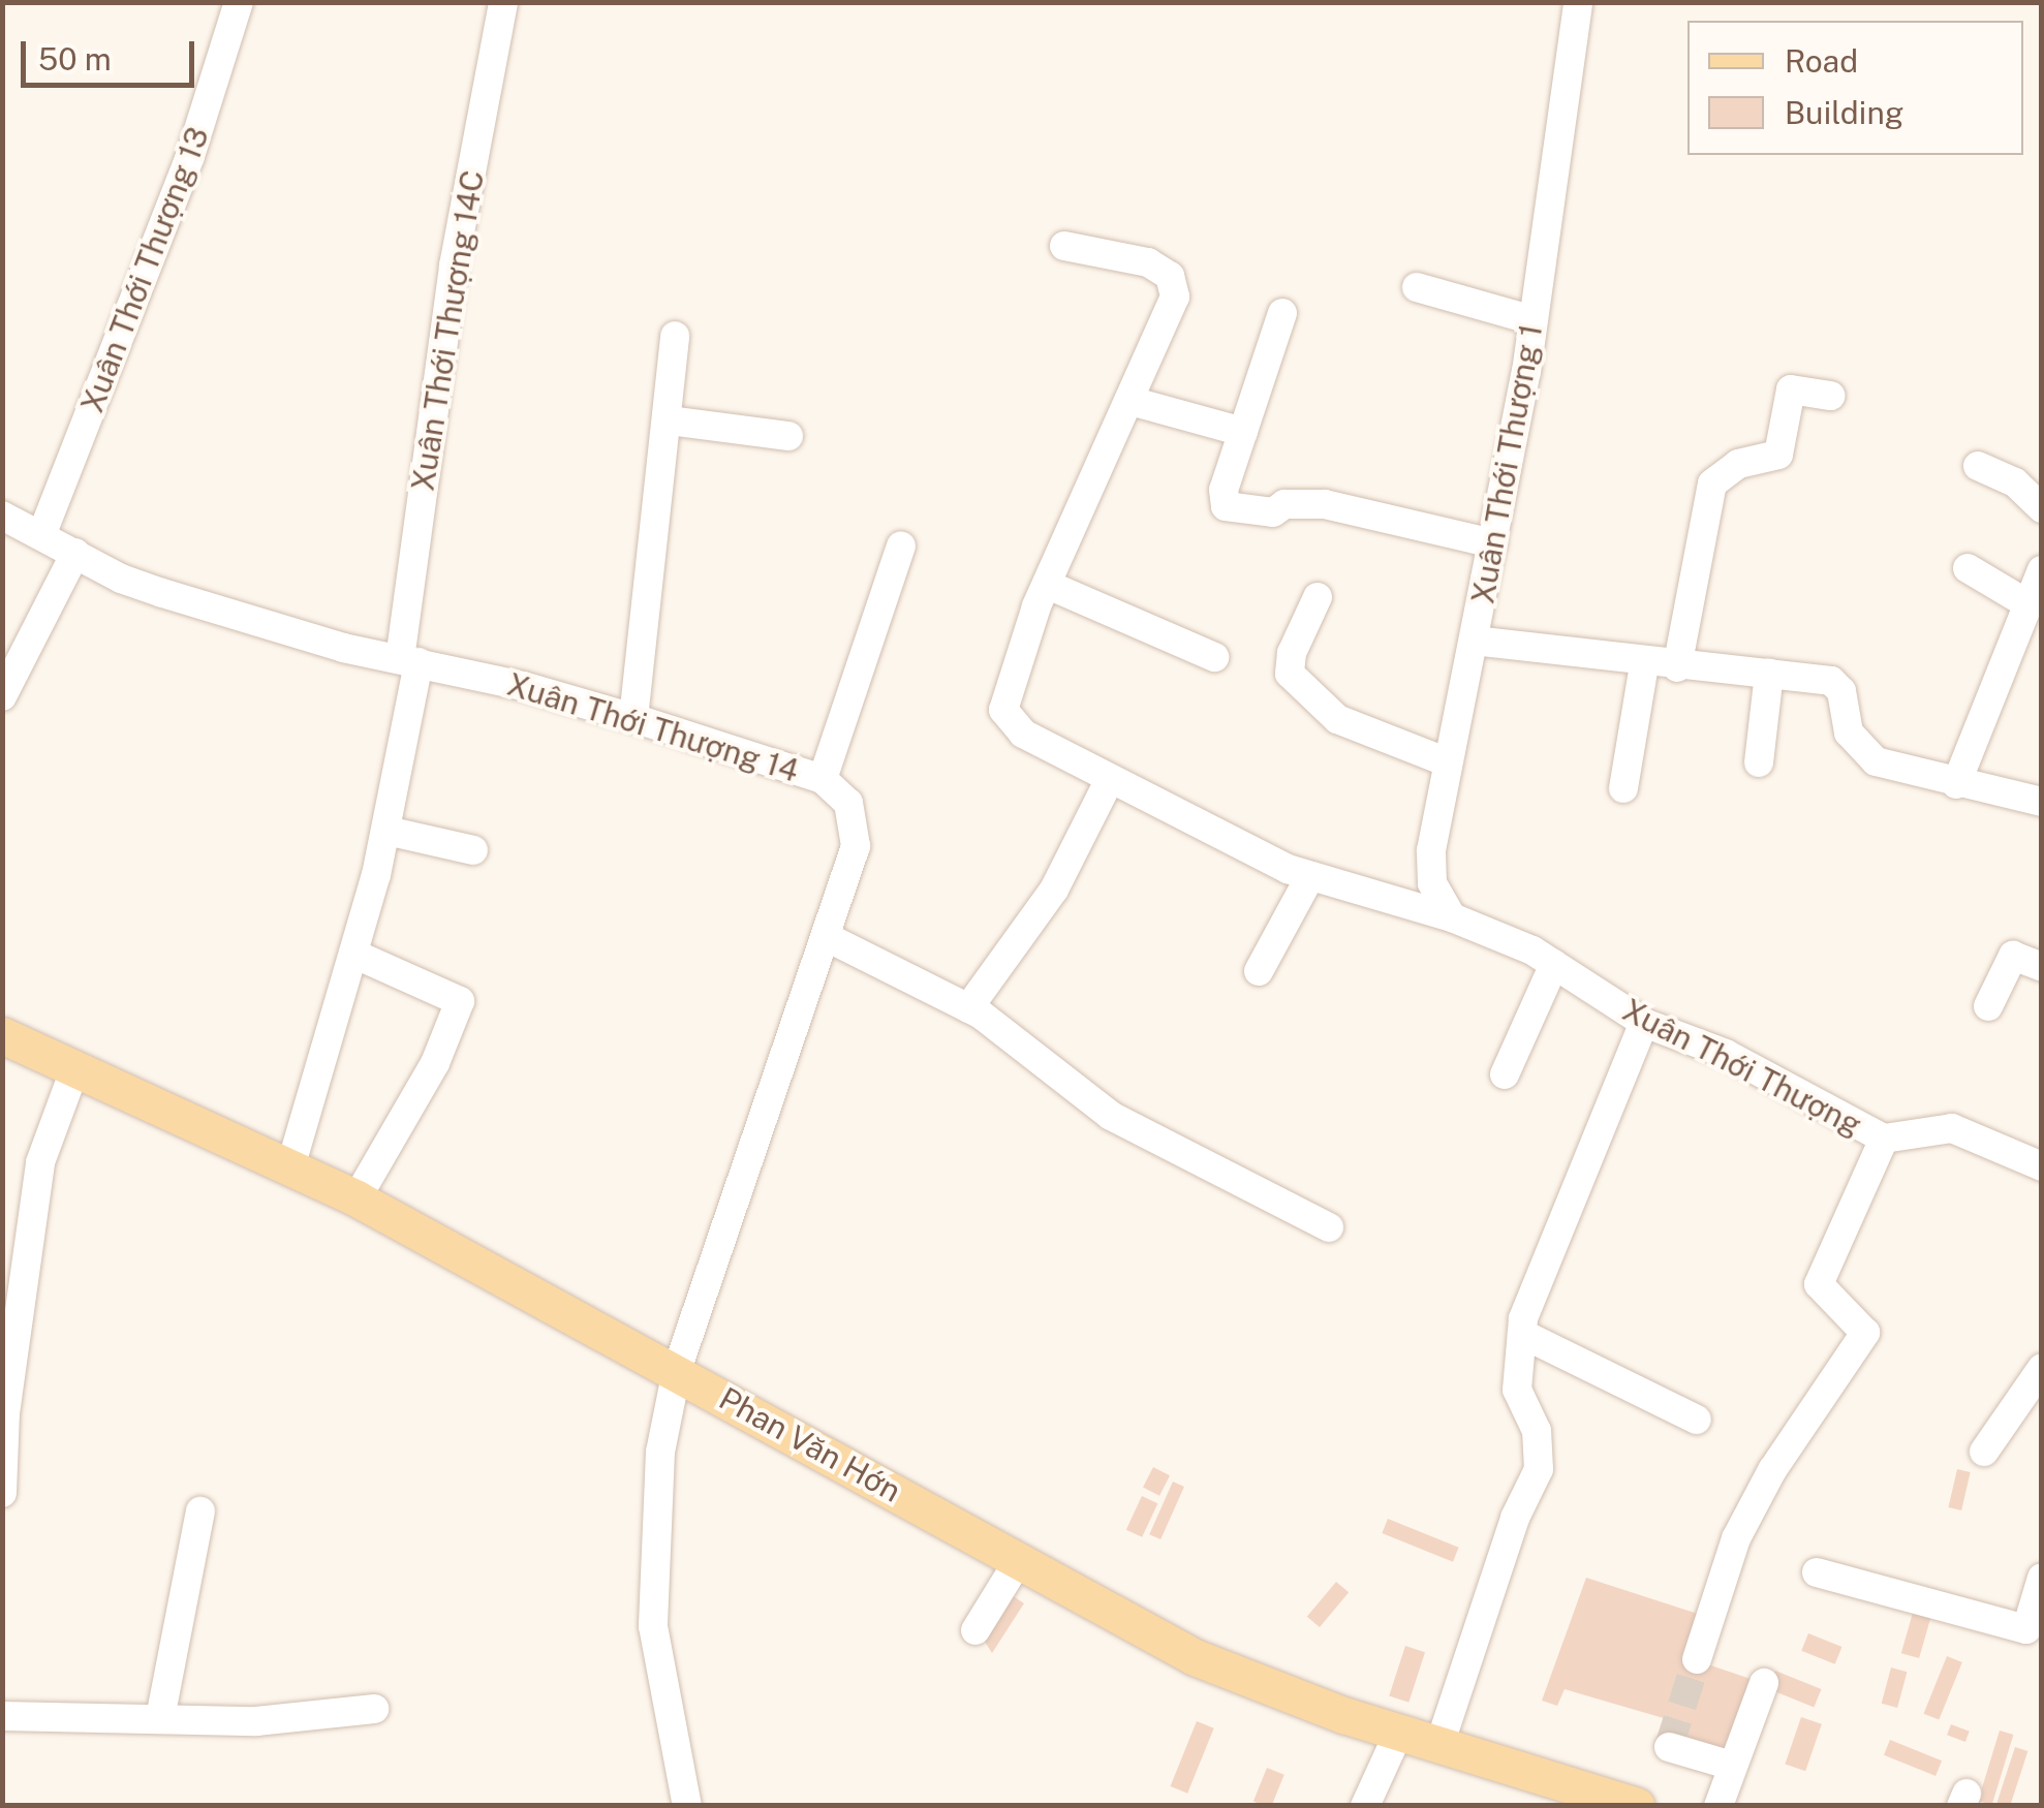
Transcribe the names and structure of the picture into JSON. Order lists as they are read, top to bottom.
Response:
{
  "streets": {
    "main road": ["Phan Văn Hớn"],
    "street": [
      "Xuân Thới Thượng 13",
      "Xuân Thới Thượng 14C",
      "Xuân Thới Thượng 1",
      "Xuân Thới Thượng 14",
      "Xuân Thới Thượng"
    ]
  },
  "crossings": [
    ["Xuân Thới Thượng 13", "Xuân Thới Thượng 14"],
    ["Xuân Thới Thượng 14C", "Xuân Thới Thượng 14"],
    ["Xuân Thới Thượng 14C", "Phan Văn Hớn"],
    ["Xuân Thới Thượng 1", "Xuân Thới Thượng"],
    ["Xuân Thới Thượng 14", "Phan Văn Hớn"]
  ],
  "legend": ["Road", "Building"],
  "scale_bar": "50 m"
}
